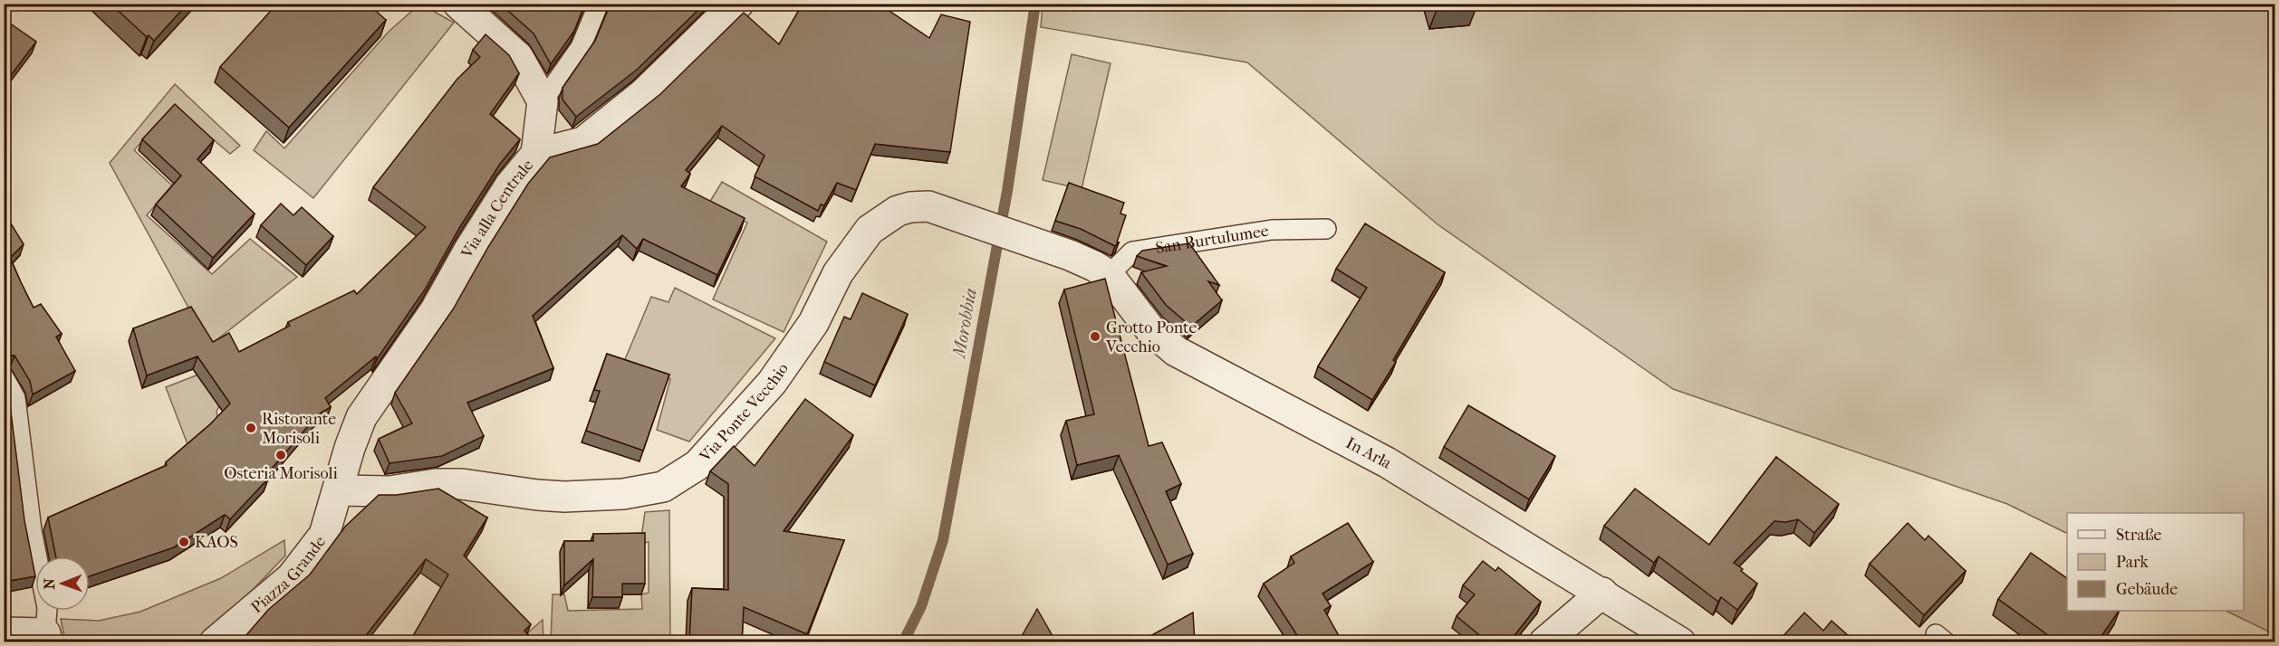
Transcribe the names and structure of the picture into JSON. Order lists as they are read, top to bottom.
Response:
{
  "streets": {
    "street": [
      "Via alla Centrale",
      "Via Ponte Vecchio",
      "In Arla",
      "Piazza Grande"
    ],
    "lane": ["San Burtulumee"]
  },
  "crossings": [
    ["Via alla Centrale", "Via Ponte Vecchio"],
    ["Via alla Centrale", "Piazza Grande"],
    ["San Burtulumee", "In Arla"],
    ["Via Ponte Vecchio", "In Arla"],
    ["Via Ponte Vecchio", "Piazza Grande"]
  ],
  "water": ["Morobbia"],
  "places": [
    "Grotto Ponte Vecchio",
    "Ristorante Morisoli",
    "Osteria Morisoli",
    "KAOS"
  ],
  "legend": ["Straße", "Park", "Gebäude"],
  "north": "left"
}
